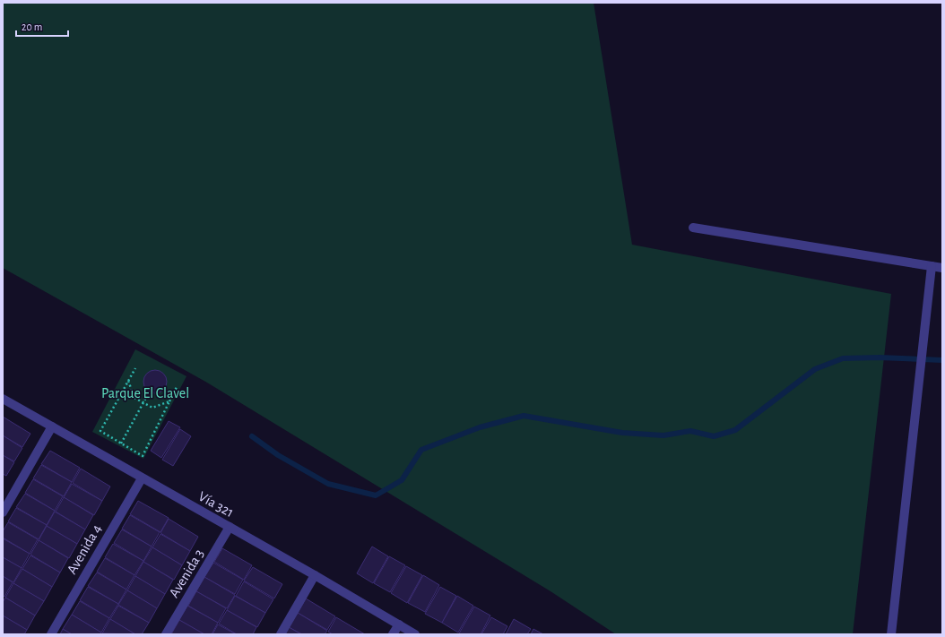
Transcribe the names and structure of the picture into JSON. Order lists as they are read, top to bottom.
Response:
{
  "streets": {
    "street": ["Vía 321", "Avenida 4", "Avenida 3"]
  },
  "crossings": [
    ["Vía 321", "Avenida 4"],
    ["Vía 321", "Avenida 3"]
  ],
  "parks": ["Parque El Clavel"],
  "scale_bar": "20 m"
}
